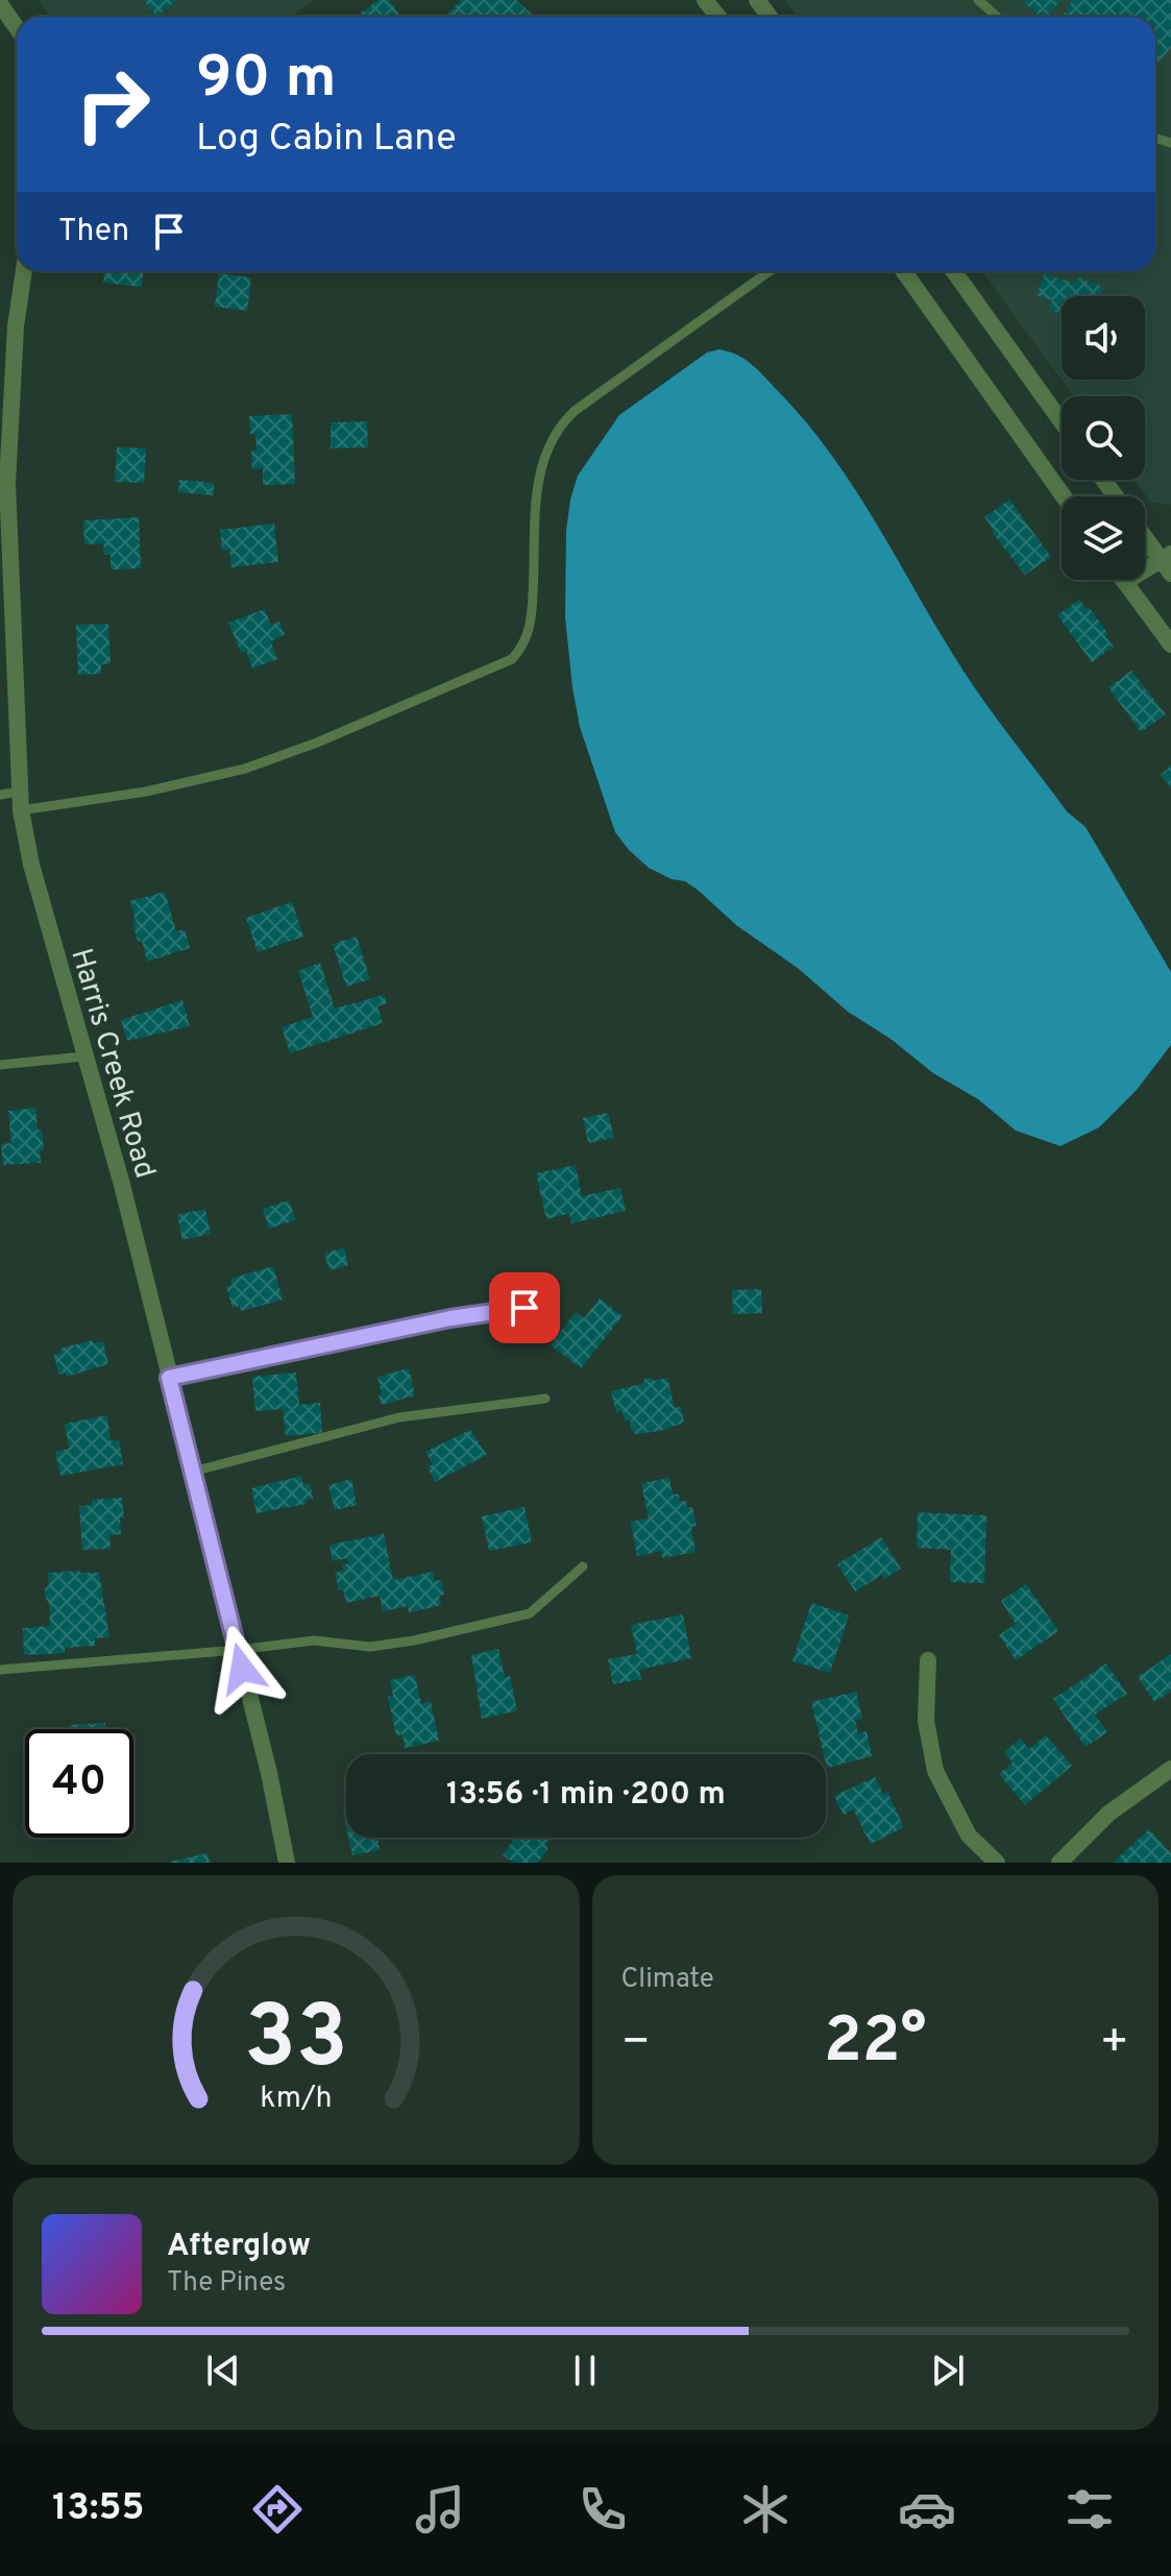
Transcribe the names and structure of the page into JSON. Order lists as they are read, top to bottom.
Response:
{
  "streets": {
    "street": ["Harris Creek Road"]
  },
  "page": {
    "turn": ["90 m", "Log Cabin Lane"],
    "then": "Then",
    "limit": "40",
    "trip": "13:56 · 1 min · 200 m",
    "tile": "Climate",
    "heat": ["−", "22°", "+"],
    "song": ["Afterglow", "The Pines"],
    "tabs": "13:55",
    "gauge": ["33", "km/h"]
  }
}
